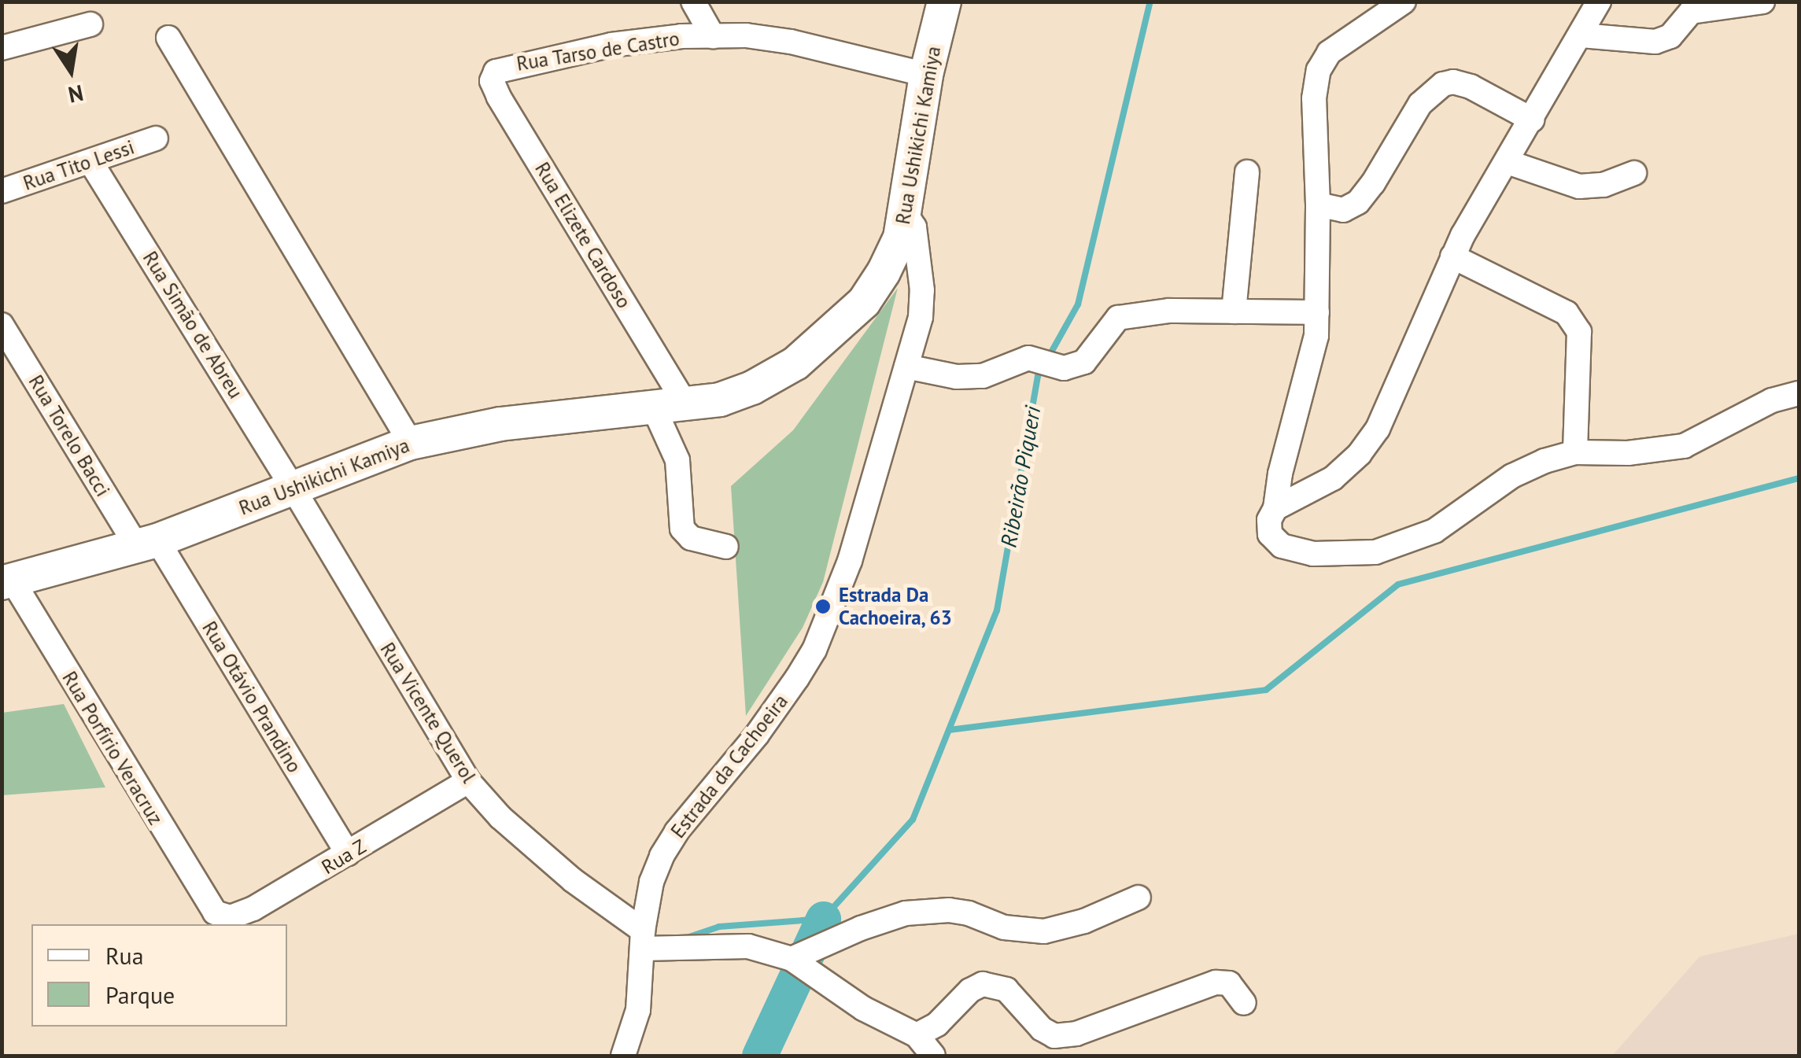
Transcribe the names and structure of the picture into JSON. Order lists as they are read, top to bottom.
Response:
{
  "streets": {
    "main road": ["Rua Ushikichi Kamiya"],
    "street": [
      "Rua Tarso de Castro",
      "Rua Tito Lessi",
      "Rua Elizete Cardoso",
      "Rua Simão de Abreu",
      "Rua Torelo Bacci",
      "Rua Otávio Prandino",
      "Rua Vicente Querol",
      "Rua Porfírio Veracruz",
      "Estrada da Cachoeira",
      "Rua Z"
    ]
  },
  "crossings": [
    ["Rua Tarso de Castro", "Rua Ushikichi Kamiya"],
    ["Rua Tarso de Castro", "Rua Elizete Cardoso"],
    ["Rua Ushikichi Kamiya", "Rua Elizete Cardoso"],
    ["Rua Ushikichi Kamiya", "Rua Simão de Abreu"],
    ["Rua Ushikichi Kamiya", "Rua Torelo Bacci"],
    ["Rua Ushikichi Kamiya", "Rua Otávio Prandino"],
    ["Rua Ushikichi Kamiya", "Rua Vicente Querol"],
    ["Rua Ushikichi Kamiya", "Rua Porfírio Veracruz"],
    ["Rua Ushikichi Kamiya", "Estrada da Cachoeira"],
    ["Rua Tito Lessi", "Rua Simão de Abreu"],
    ["Rua Simão de Abreu", "Rua Vicente Querol"],
    ["Rua Torelo Bacci", "Rua Otávio Prandino"],
    ["Rua Otávio Prandino", "Rua Z"],
    ["Rua Vicente Querol", "Estrada da Cachoeira"],
    ["Rua Vicente Querol", "Rua Z"],
    ["Rua Porfírio Veracruz", "Rua Z"]
  ],
  "water": ["Ribeirão Piqueri"],
  "places": ["Estrada Da Cachoeira, 63"],
  "legend": ["Rua", "Parque"],
  "north": "bottom"
}
